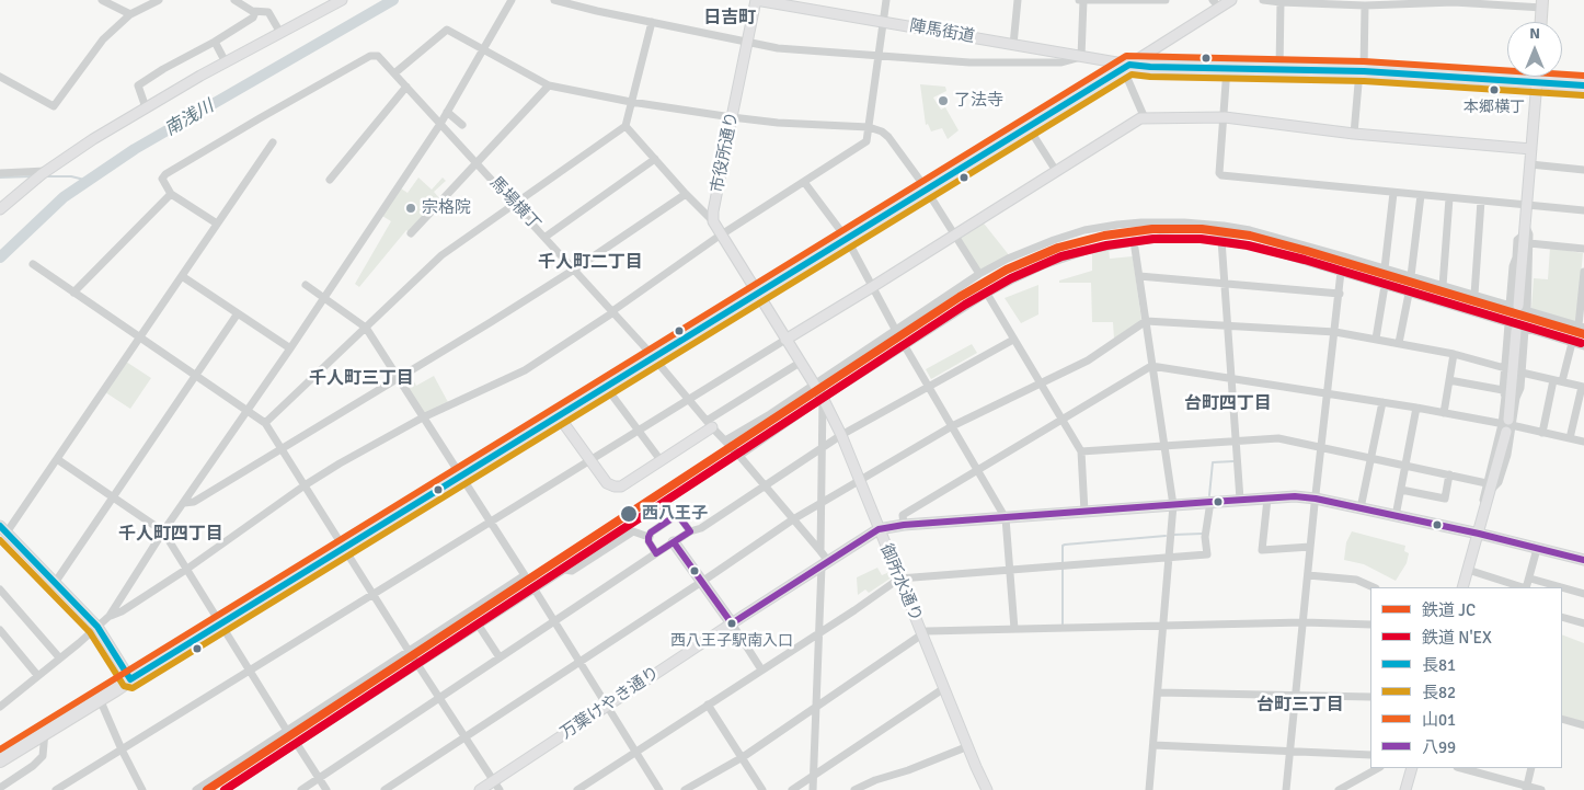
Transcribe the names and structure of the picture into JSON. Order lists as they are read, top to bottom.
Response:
{
  "streets": {
    "street": [
      "陣馬街道",
      "市役所通り",
      "馬場横丁",
      "御所水通り",
      "万葉けやき通り"
    ]
  },
  "crossings": [
    ["陣馬街道", "市役所通り"],
    ["馬場横丁", "万葉けやき通り"],
    ["御所水通り", "万葉けやき通り"]
  ],
  "districts": [
    "日吉町",
    "千人町二丁目",
    "千人町三丁目",
    "台町四丁目",
    "千人町四丁目",
    "台町三丁目"
  ],
  "water": ["南浅川"],
  "places": [
    "本郷横丁",
    "了法寺",
    "宗格院",
    "西八王子",
    "西八王子駅南入口"
  ],
  "lines": [
    "transit line 山01",
    "transit line 長81",
    "transit line 長82",
    "rail line JC",
    "rail line N'EX",
    "transit line 八99"
  ],
  "legend": [
    "鉄道 JC",
    "鉄道 N'EX",
    "長81",
    "長82",
    "山01",
    "八99"
  ],
  "north": "top"
}
